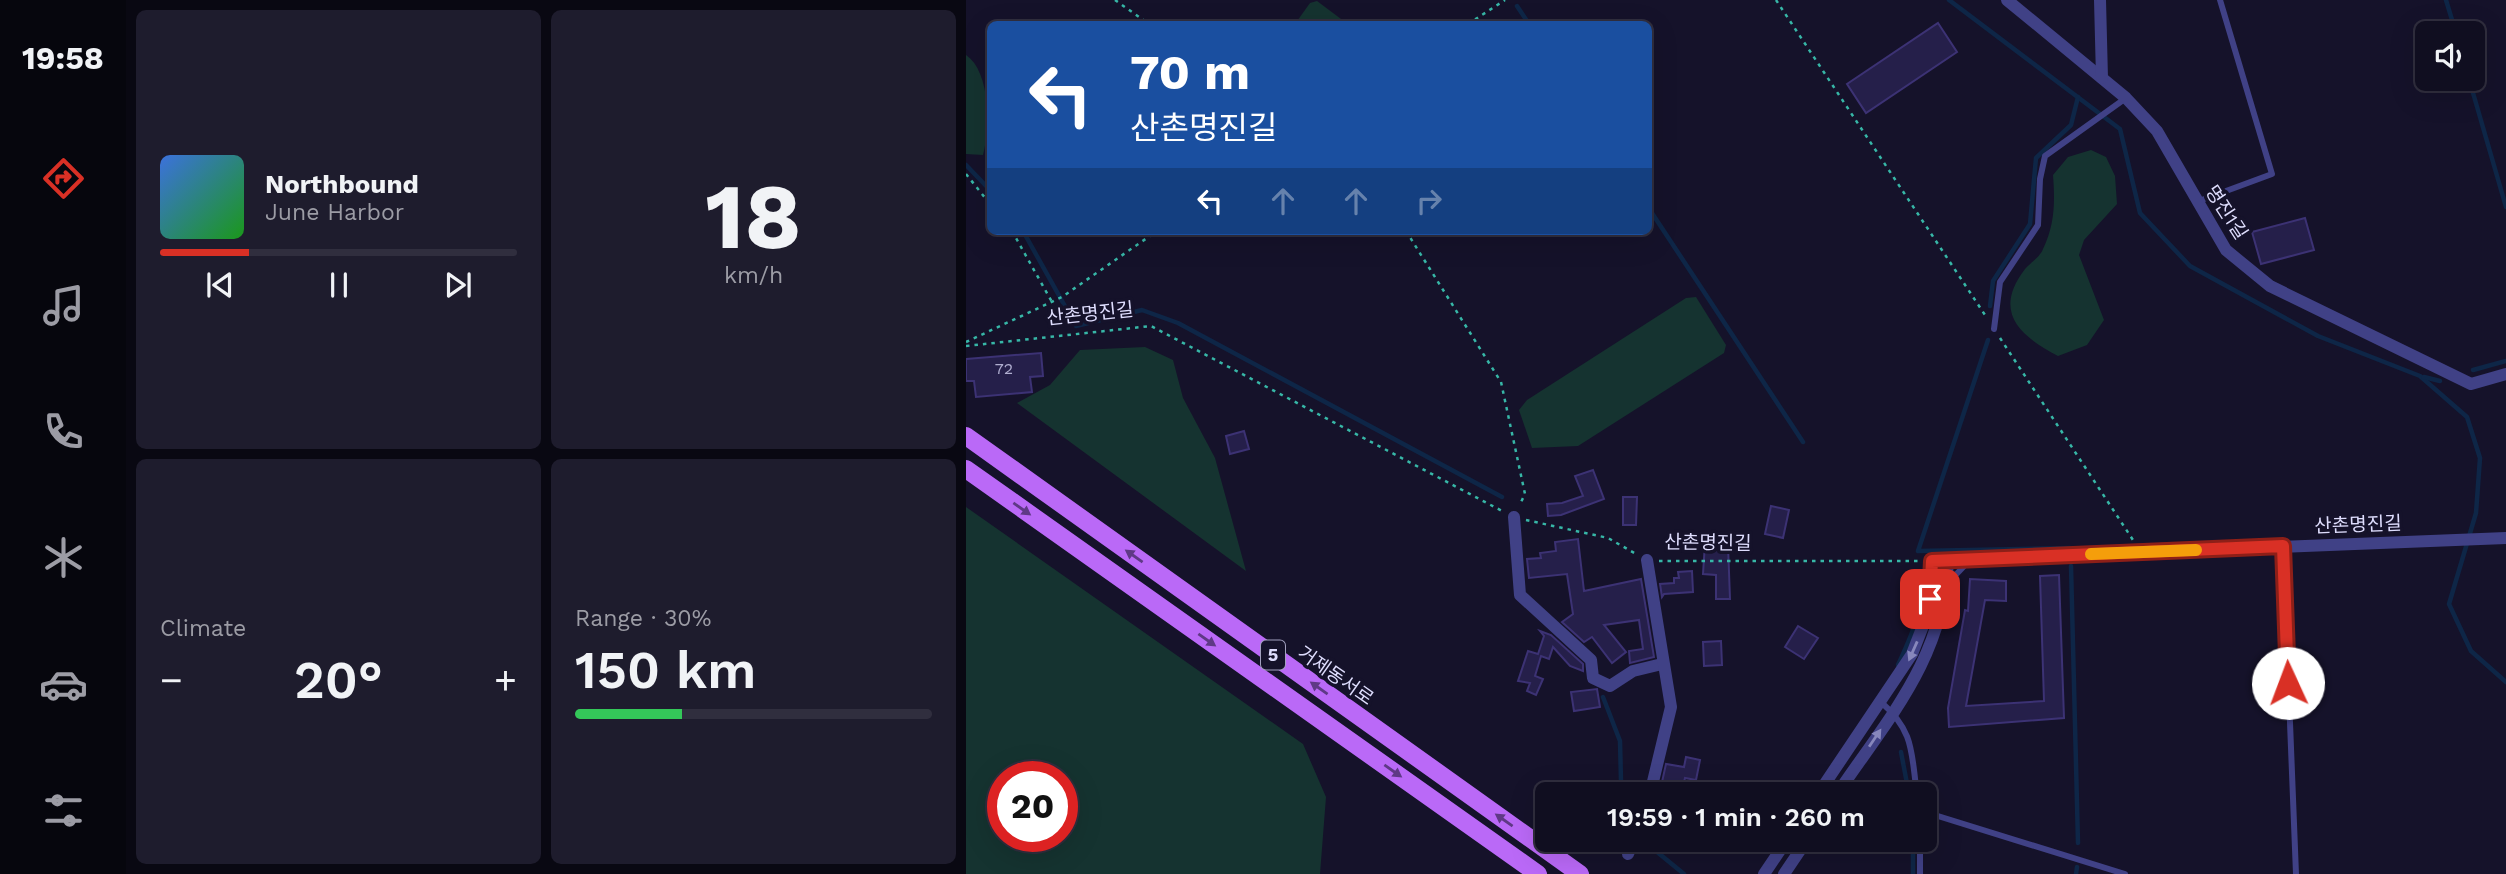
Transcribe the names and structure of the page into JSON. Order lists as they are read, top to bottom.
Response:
{
  "streets": {
    "main road": ["5", "거제동서로"],
    "street": ["명진1길", "산촌명진길"]
  },
  "house_numbers": ["72"],
  "page": {
    "tabs": "19:58",
    "tile": [
      ["18", "km/h"],
      "Climate",
      ["Range · 30%", "150 km"]
    ],
    "turn": ["70 m", "산촌명진길"],
    "song": ["Northbound", "June Harbor"],
    "heat": ["−", "20°", "+"],
    "limit": "20",
    "trip": "19:59 · 1 min · 260 m"
  }
}
